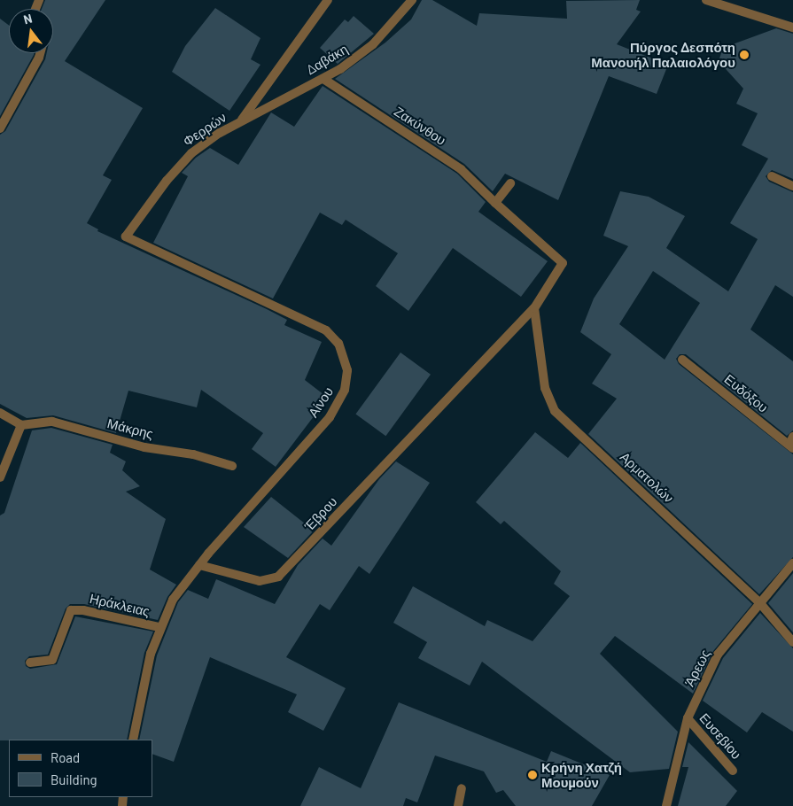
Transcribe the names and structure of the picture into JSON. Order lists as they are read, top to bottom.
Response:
{
  "streets": {
    "street": [
      "Δαβάκη",
      "Ζακύνθου",
      "Φερρών",
      "Ευδόξου",
      "Αίνου",
      "Μάκρης",
      "Αρματολών",
      "Έβρου",
      "Ηράκλειας",
      "Άρεως",
      "Ευσεβίου"
    ]
  },
  "crossings": [
    ["Δαβάκη", "Ζακύνθου"],
    ["Δαβάκη", "Φερρών"],
    ["Ζακύνθου", "Έβρου"],
    ["Φερρών", "Αίνου"],
    ["Αίνου", "Έβρου"],
    ["Αρματολών", "Έβρου"],
    ["Αρματολών", "Άρεως"],
    ["Άρεως", "Ευσεβίου"]
  ],
  "places": ["Πύργος Δεσπότη Μανουήλ Παλαιολόγου", "Κρήνη Χατζή Μουμούν"],
  "legend": ["Road", "Building"],
  "north": "top"
}
